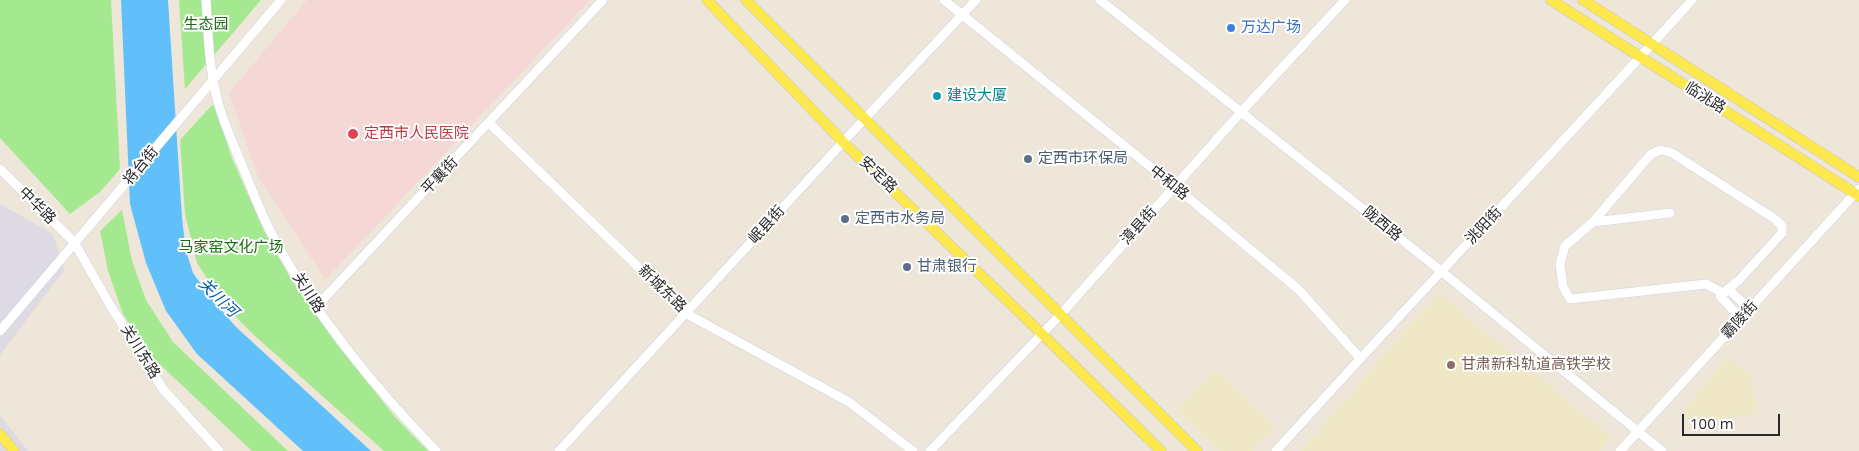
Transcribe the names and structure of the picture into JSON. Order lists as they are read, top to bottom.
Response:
{
  "streets": {
    "main road": ["临洮路", "安定路"],
    "street": [
      "将台街",
      "平襄街",
      "中和路",
      "中华路",
      "陇西路",
      "岷县街",
      "漳县街",
      "洮阳街",
      "新城东路",
      "关川路",
      "霸陵街",
      "关川东路"
    ]
  },
  "crossings": [
    ["临洮路", "洮阳街"],
    ["临洮路", "霸陵街"],
    ["将台街", "中华路"],
    ["将台街", "关川路"],
    ["将台街", "关川东路"],
    ["安定路", "岷县街"],
    ["安定路", "漳县街"],
    ["平襄街", "新城东路"],
    ["平襄街", "关川路"],
    ["中和路", "岷县街"],
    ["中和路", "漳县街"],
    ["中和路", "洮阳街"],
    ["中华路", "关川东路"],
    ["陇西路", "漳县街"],
    ["陇西路", "洮阳街"],
    ["陇西路", "霸陵街"],
    ["岷县街", "新城东路"]
  ],
  "water": ["关川河"],
  "parks": ["生态园", "马家窑文化广场"],
  "places": [
    "万达广场",
    "建设大厦",
    "定西市人民医院",
    "定西市环保局",
    "定西市水务局",
    "甘肃银行",
    "甘肃新科轨道高铁学校"
  ],
  "scale_bar": "100 m"
}
